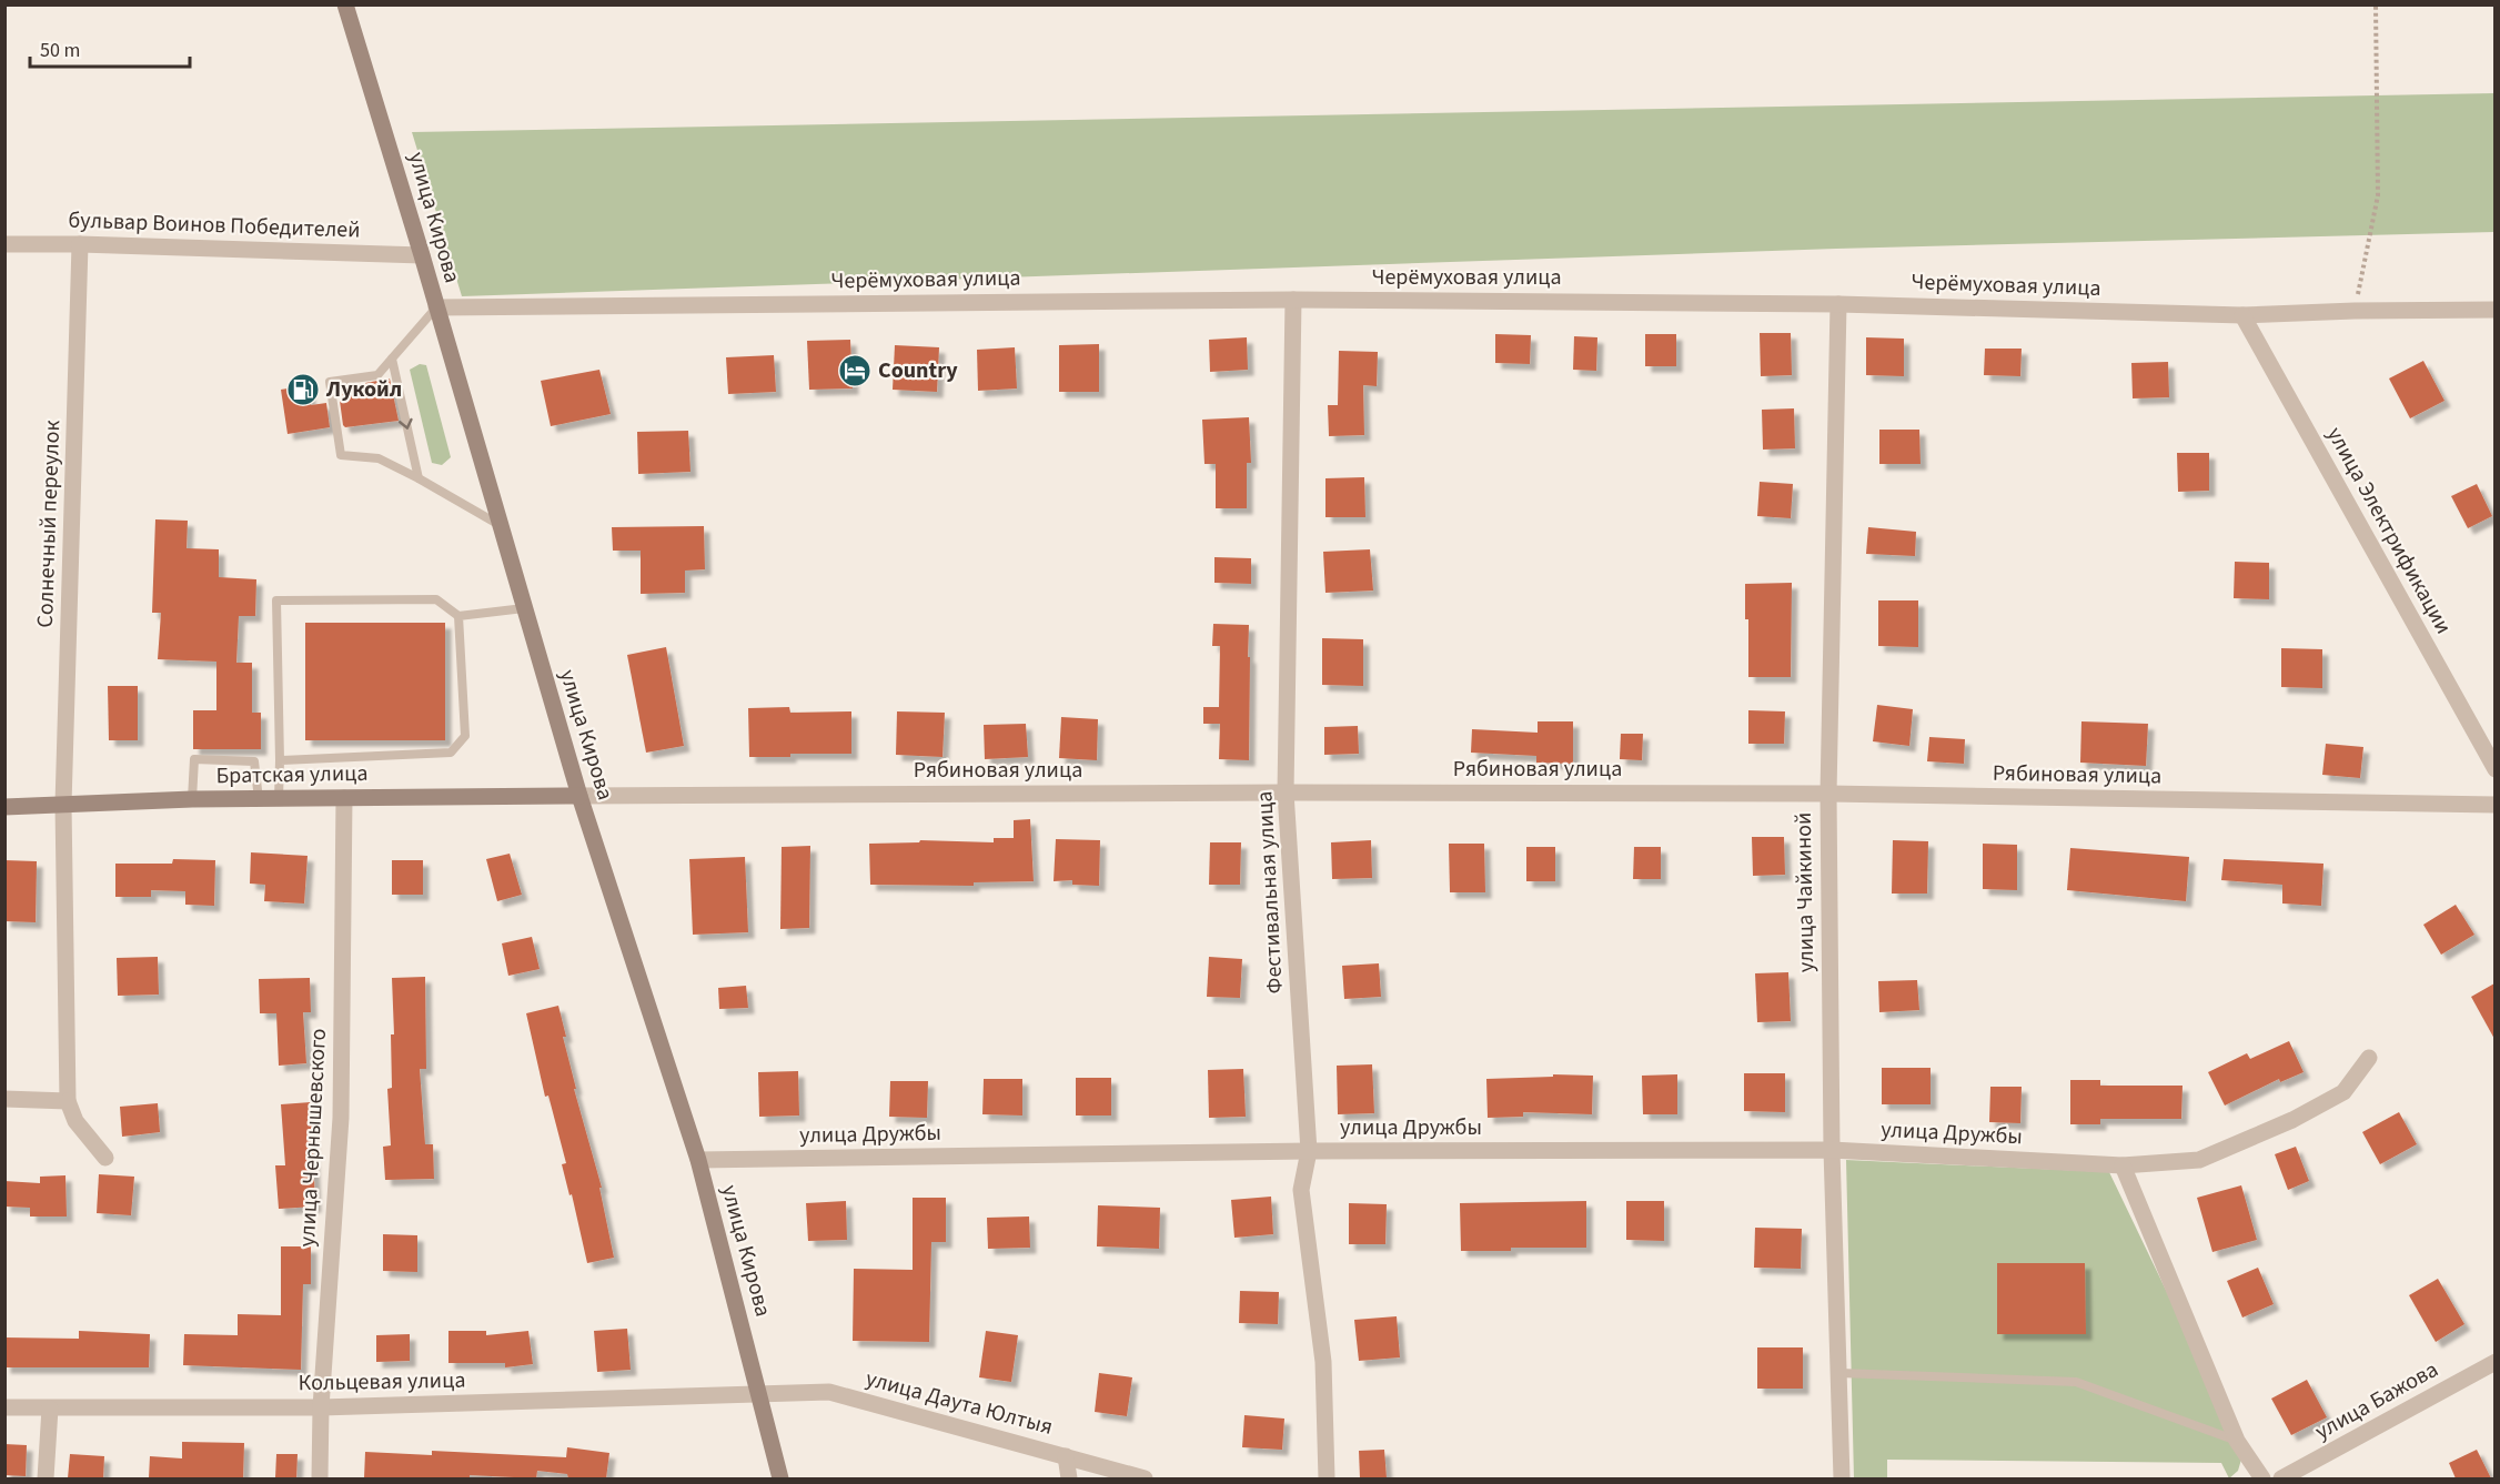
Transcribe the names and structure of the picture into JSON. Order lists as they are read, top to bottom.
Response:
{
  "streets": {
    "main road": ["улица Кирова", "Братская улица"],
    "street": [
      "бульвар Воинов Победителей",
      "Черёмуховая улица",
      "Солнечный переулок",
      "улица Электрификации",
      "Рябиновая улица",
      "Фестивальная улица",
      "улица Чайкиной",
      "улица Дружбы",
      "улица Чернышевского",
      "Кольцевая улица",
      "улица Бажова",
      "улица Даута Юлтыя"
    ]
  },
  "crossings": [
    ["улица Кирова", "бульвар Воинов Победителей"],
    ["улица Кирова", "Черёмуховая улица"],
    ["улица Кирова", "Рябиновая улица"],
    ["улица Кирова", "Братская улица"],
    ["улица Кирова", "улица Дружбы"],
    ["улица Кирова", "Кольцевая улица"],
    ["улица Кирова", "улица Даута Юлтыя"],
    ["бульвар Воинов Победителей", "Солнечный переулок"],
    ["Черёмуховая улица", "улица Электрификации"],
    ["Черёмуховая улица", "Фестивальная улица"],
    ["Черёмуховая улица", "улица Чайкиной"],
    ["Солнечный переулок", "Братская улица"],
    ["Рябиновая улица", "Братская улица"],
    ["Рябиновая улица", "Фестивальная улица"],
    ["Рябиновая улица", "улица Чайкиной"],
    ["Братская улица", "улица Чернышевского"],
    ["Фестивальная улица", "улица Дружбы"],
    ["улица Чайкиной", "улица Дружбы"],
    ["улица Чернышевского", "Кольцевая улица"],
    ["Кольцевая улица", "улица Даута Юлтыя"]
  ],
  "places": {
    "hotel": ["Country"],
    "fuel station": ["Лукойл"]
  },
  "scale_bar": "50 m"
}
